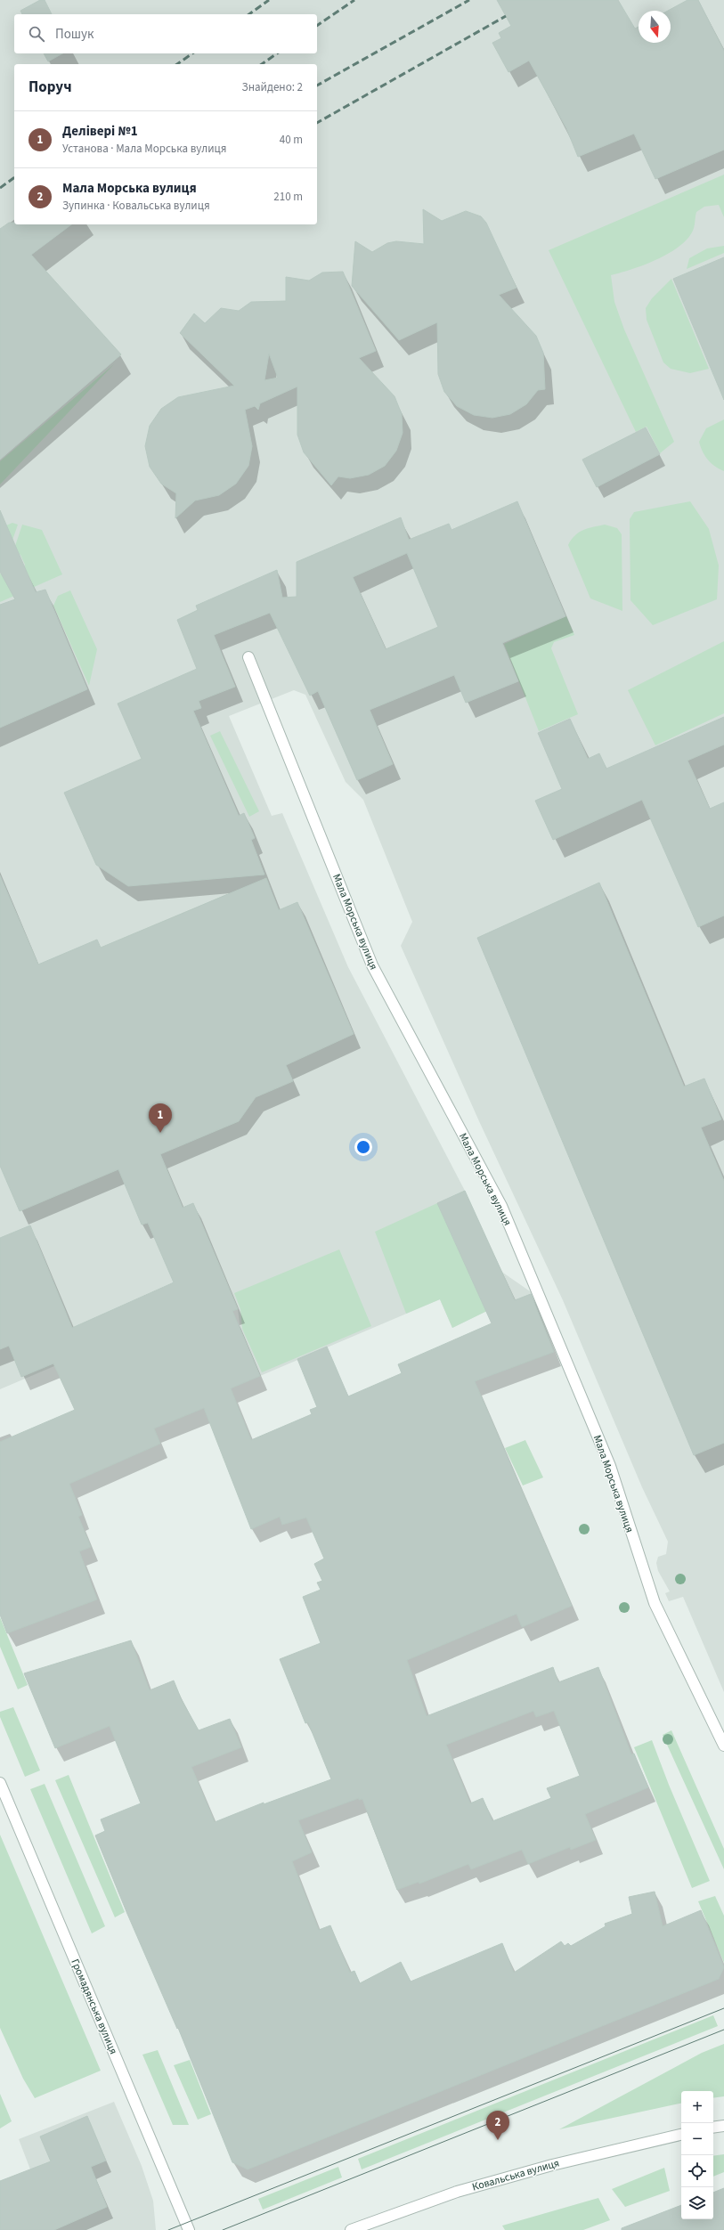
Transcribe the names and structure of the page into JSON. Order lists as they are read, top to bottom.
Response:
{
  "streets": {
    "street": ["Мала Морська вулиця", "Громадянська вулиця", "Ковальська вулиця"]
  },
  "north": "bottom",
  "page": {
    "search": "Пошук",
    "heading": ["Поруч", "Знайдено: 2"],
    "list": [
      {
        "mark": "1",
        "name": "Делівері №1",
        "note": "Установа · Мала Морська вулиця",
        "value": "40 m"
      },
      {
        "mark": "2",
        "name": "Мала Морська вулиця",
        "note": "Зупинка · Ковальська вулиця",
        "value": "210 m"
      }
    ],
    "pins": ["1", "2"],
    "map_buttons": ["+", "−"]
  }
}
